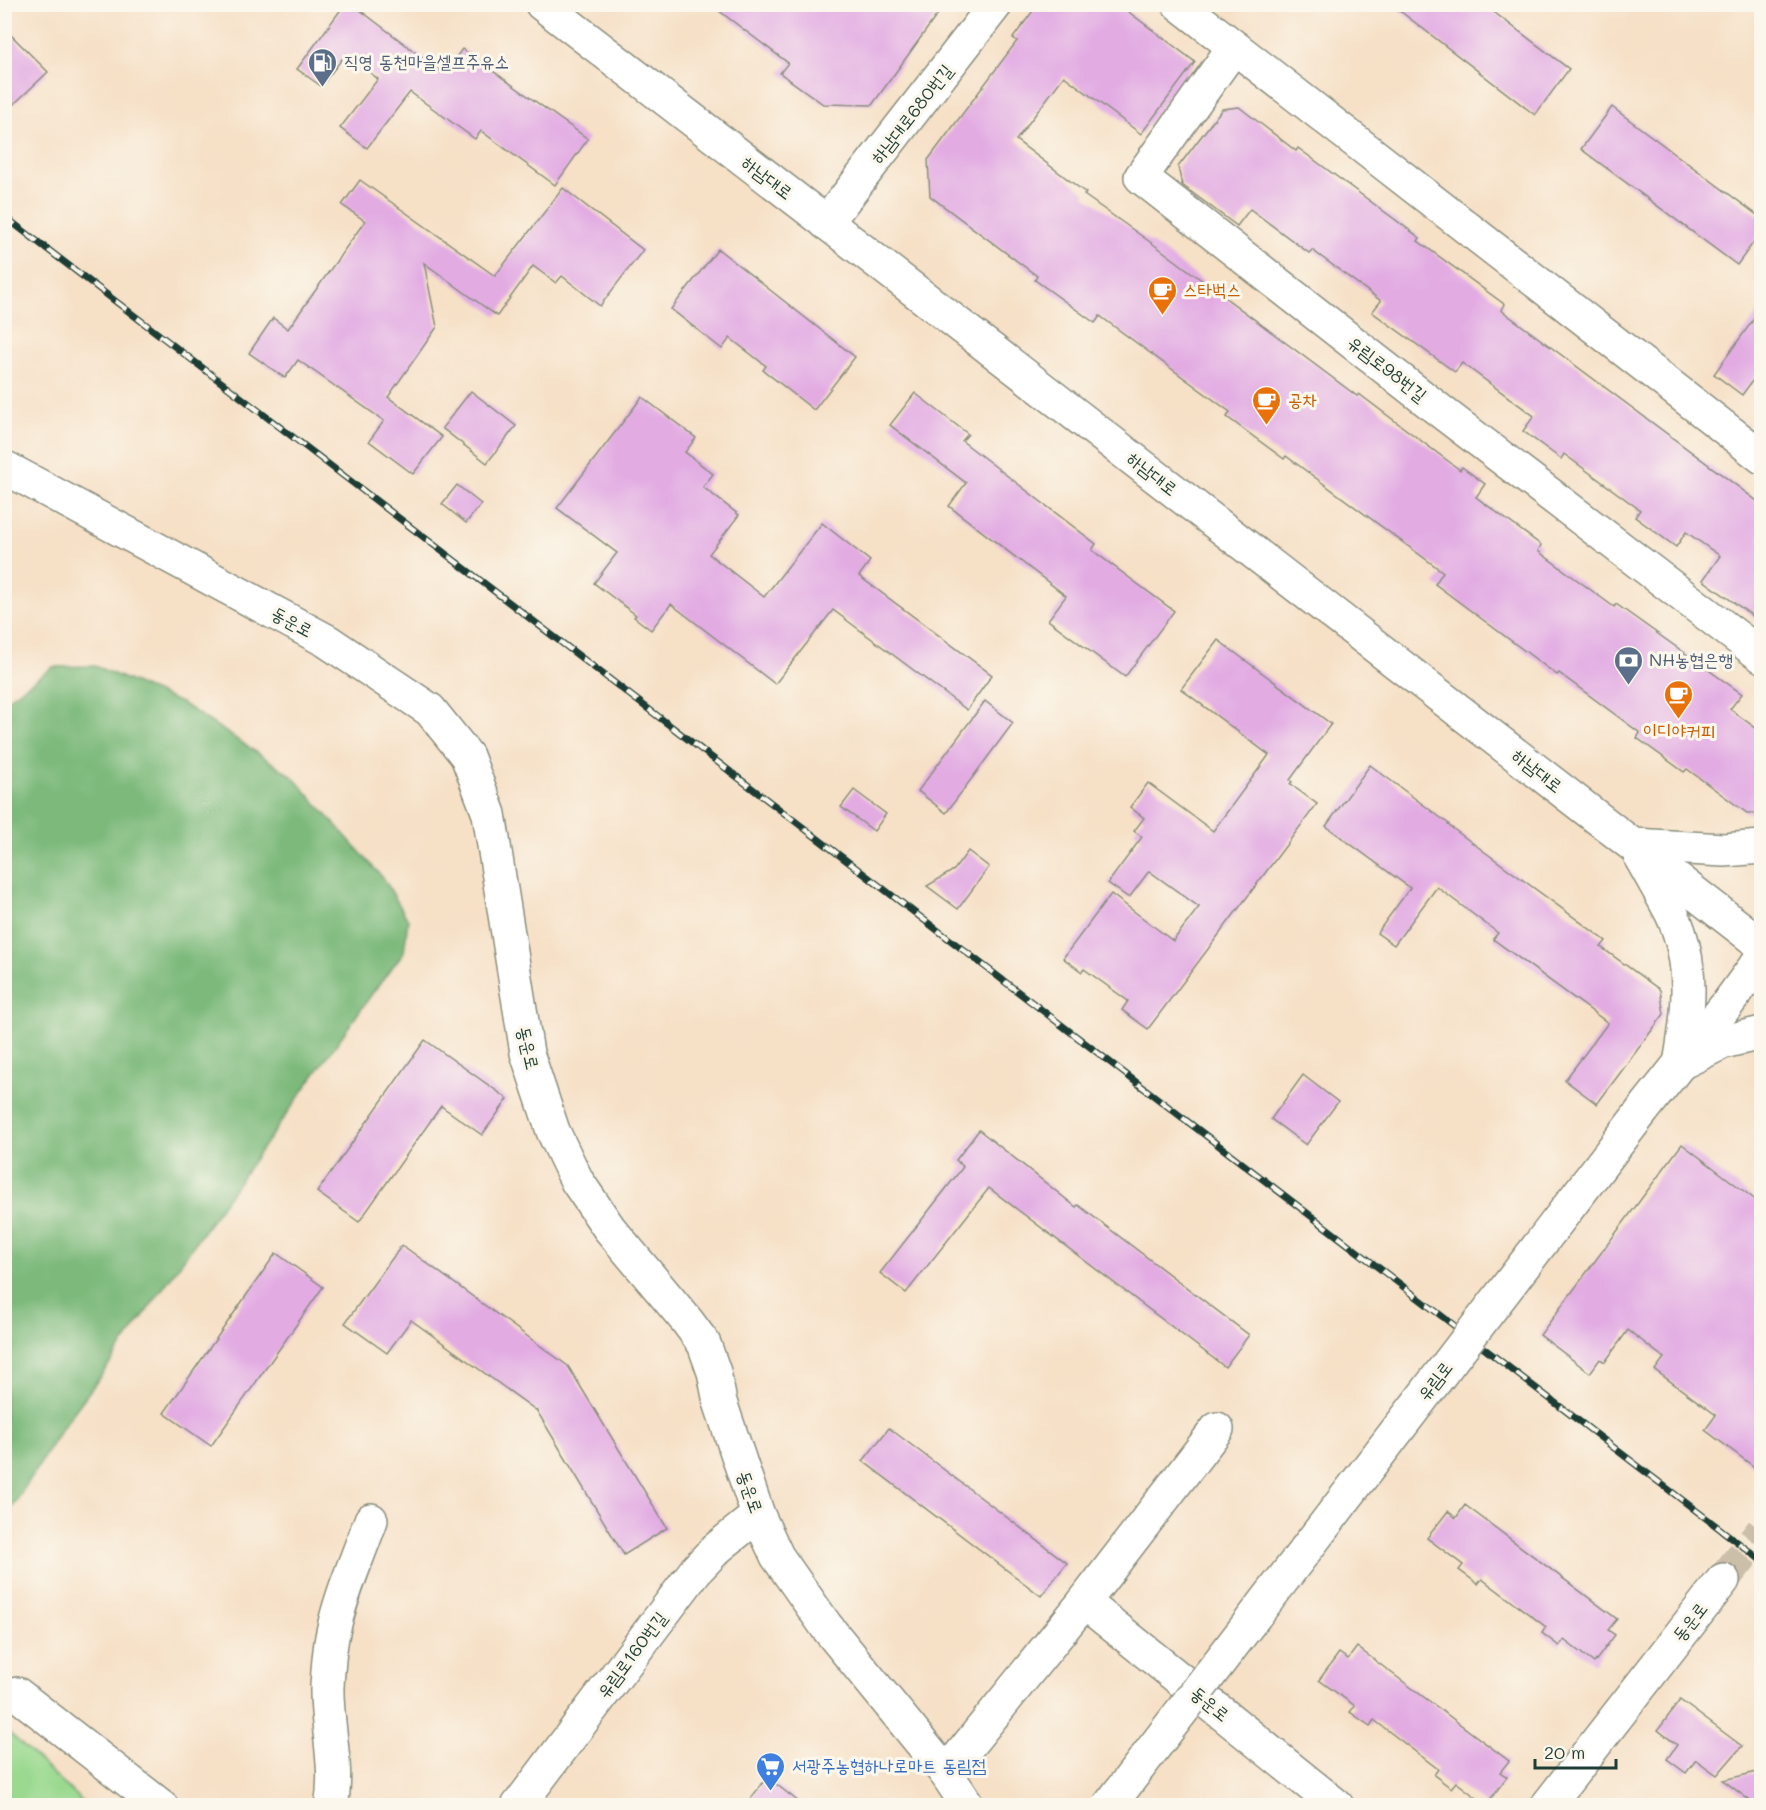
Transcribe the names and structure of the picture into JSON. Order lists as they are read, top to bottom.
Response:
{
  "streets": {
    "street": [
      "하남대로680번길",
      "하남대로",
      "유림로98번길",
      "동운로",
      "유림로",
      "유림로160번길"
    ]
  },
  "crossings": [
    ["하남대로680번길", "하남대로"],
    ["동운로", "유림로160번길"]
  ],
  "places": {
    "fuel station": ["직영 동천마을셀프주유소"],
    "cafe": ["스타벅스", "공차", "이디야커피"],
    "bank": ["NH농협은행"],
    "supermarket": ["서광주농협하나로마트 동림점"]
  },
  "scale_bar": "20 m"
}
